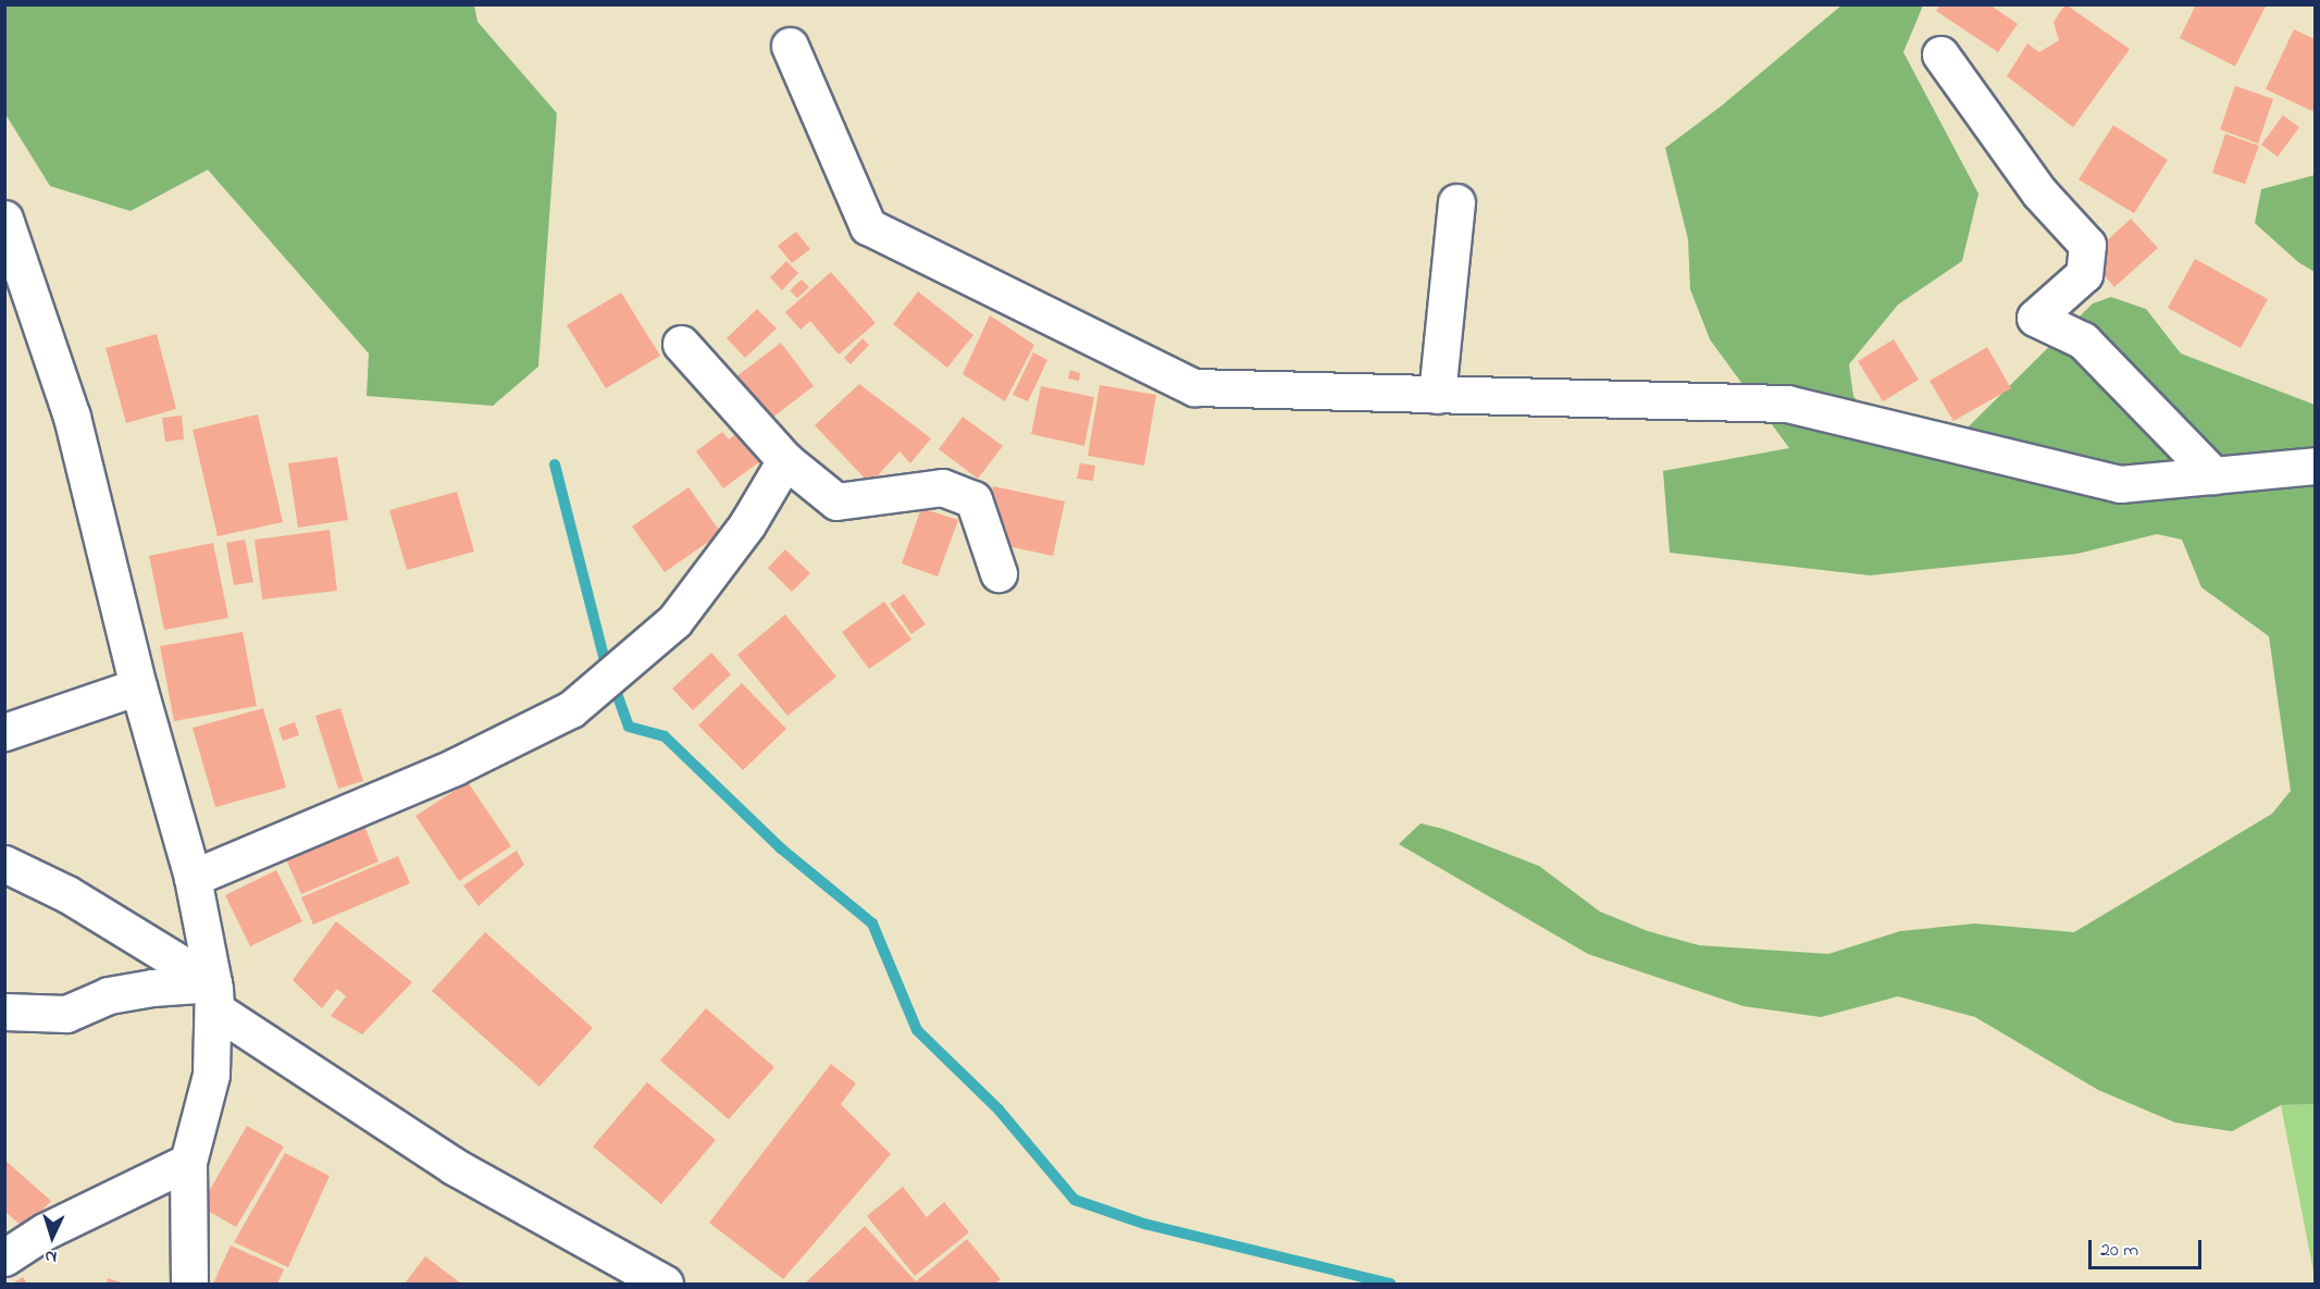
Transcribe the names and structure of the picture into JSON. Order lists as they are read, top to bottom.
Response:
{
  "scale_bar": "20 m",
  "north": "bottom"
}
